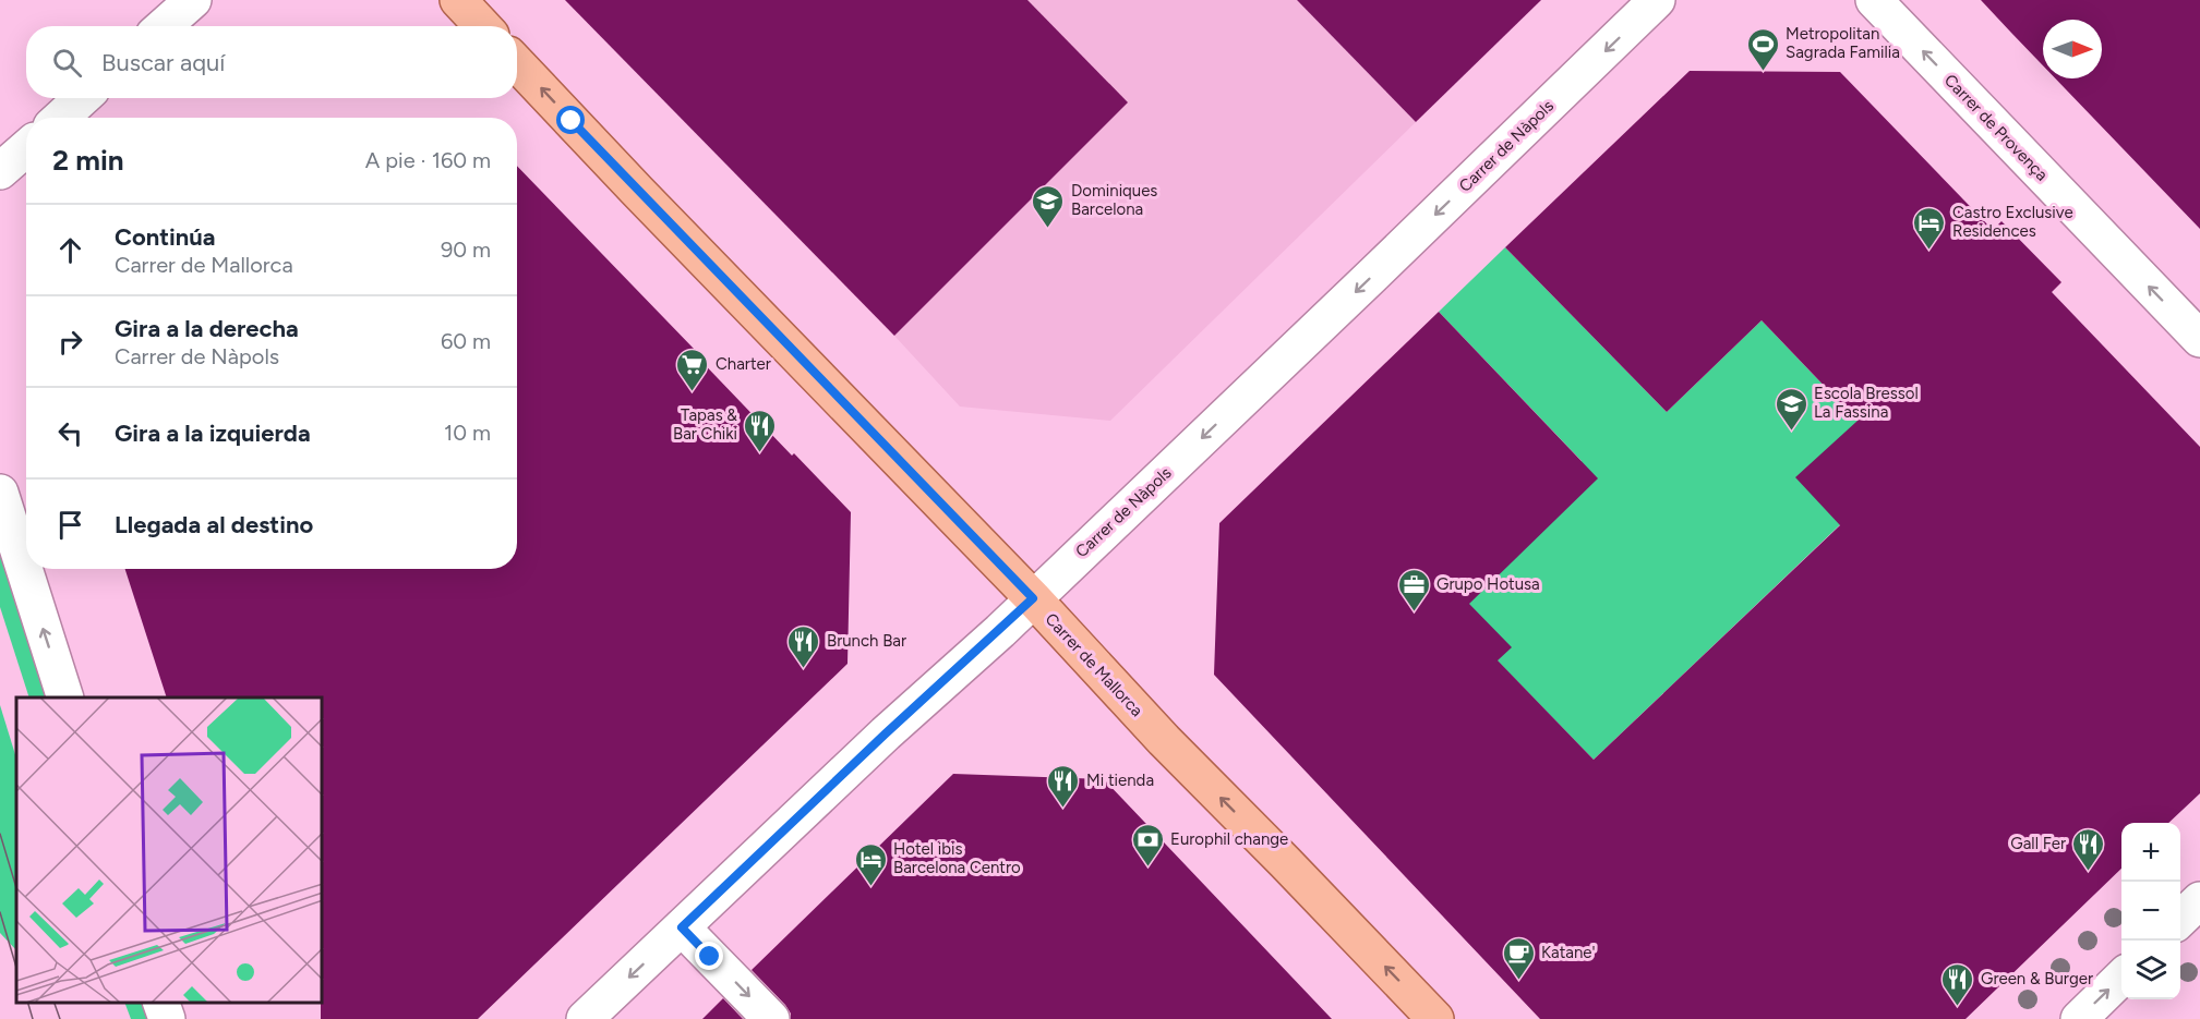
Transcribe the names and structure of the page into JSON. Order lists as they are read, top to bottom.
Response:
{
  "streets": {
    "main road": ["Carrer de Mallorca"],
    "street": ["Carrer de Provença", "Carrer de Nàpols"]
  },
  "crossings": [
    ["Carrer de Nàpols", "Carrer de Mallorca"]
  ],
  "one_way": ["Carrer de Provença", "Carrer de Nàpols", "Carrer de Mallorca"],
  "places": {
    "sports": ["Metropolitan Sagrada Familia"],
    "school or university": ["Dominiques Barcelona", "Escola Bressol La Fassina"],
    "hotel": ["Castro Exclusive Residences", "Hotel ibis Barcelona Centro"],
    "supermarket": ["Charter"],
    "restaurant": [
      "Tapas & Bar Chiki",
      "Brunch Bar",
      "Mi tienda",
      "Gall Fer",
      "Green & Burger"
    ],
    "office": ["Grupo Hotusa"],
    "bank": ["Europhil change"],
    "cafe": ["Katane'"]
  },
  "north": "right",
  "page": {
    "search": "Buscar aquí",
    "heading": ["2 min", "A pie · 160 m"],
    "list": [
      ["Continúa", "Carrer de Mallorca", "90 m"],
      ["Gira a la derecha", "Carrer de Nàpols", "60 m"],
      ["Gira a la izquierda", "10 m"],
      "Llegada al destino"
    ],
    "map_buttons": ["+", "−"]
  }
}
